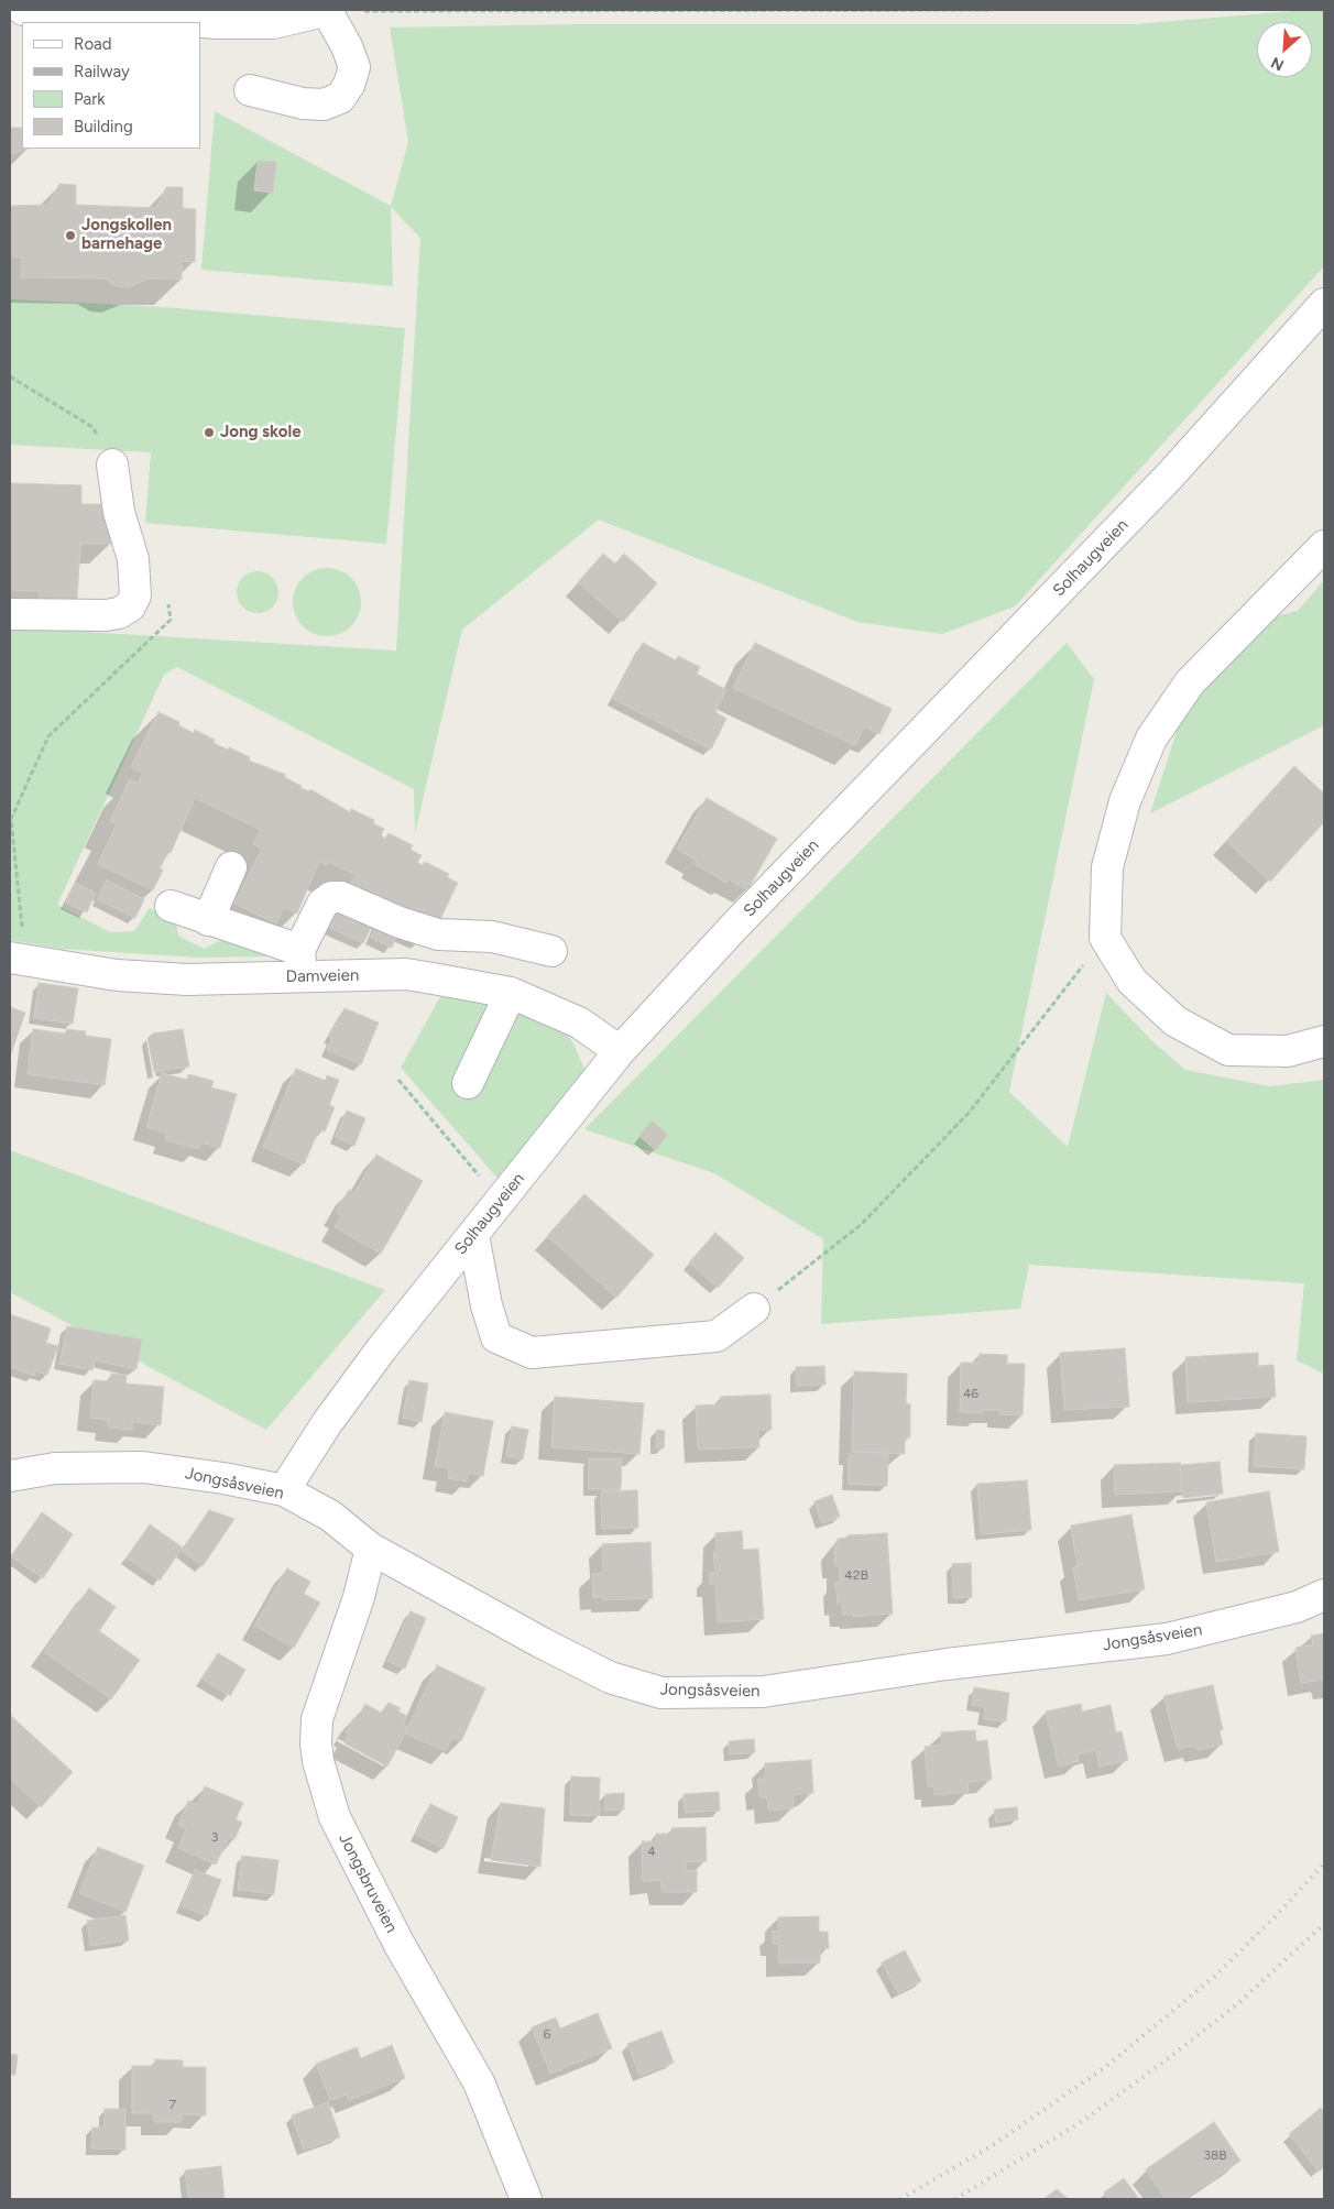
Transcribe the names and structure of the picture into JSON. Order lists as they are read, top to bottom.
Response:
{
  "streets": {
    "street": [
      "Solhaugveien",
      "Damveien",
      "Jongsåsveien",
      "Jongsbruveien"
    ]
  },
  "crossings": [
    ["Solhaugveien", "Damveien"],
    ["Solhaugveien", "Jongsåsveien"],
    ["Jongsåsveien", "Jongsbruveien"]
  ],
  "places": ["Jongskollen barnehage", "Jong skole"],
  "house_numbers": [
    "46",
    "42B",
    "3",
    "4",
    "6",
    "7",
    "38B"
  ],
  "legend": [
    "Road",
    "Railway",
    "Park",
    "Building"
  ],
  "north": "bottom left"
}
